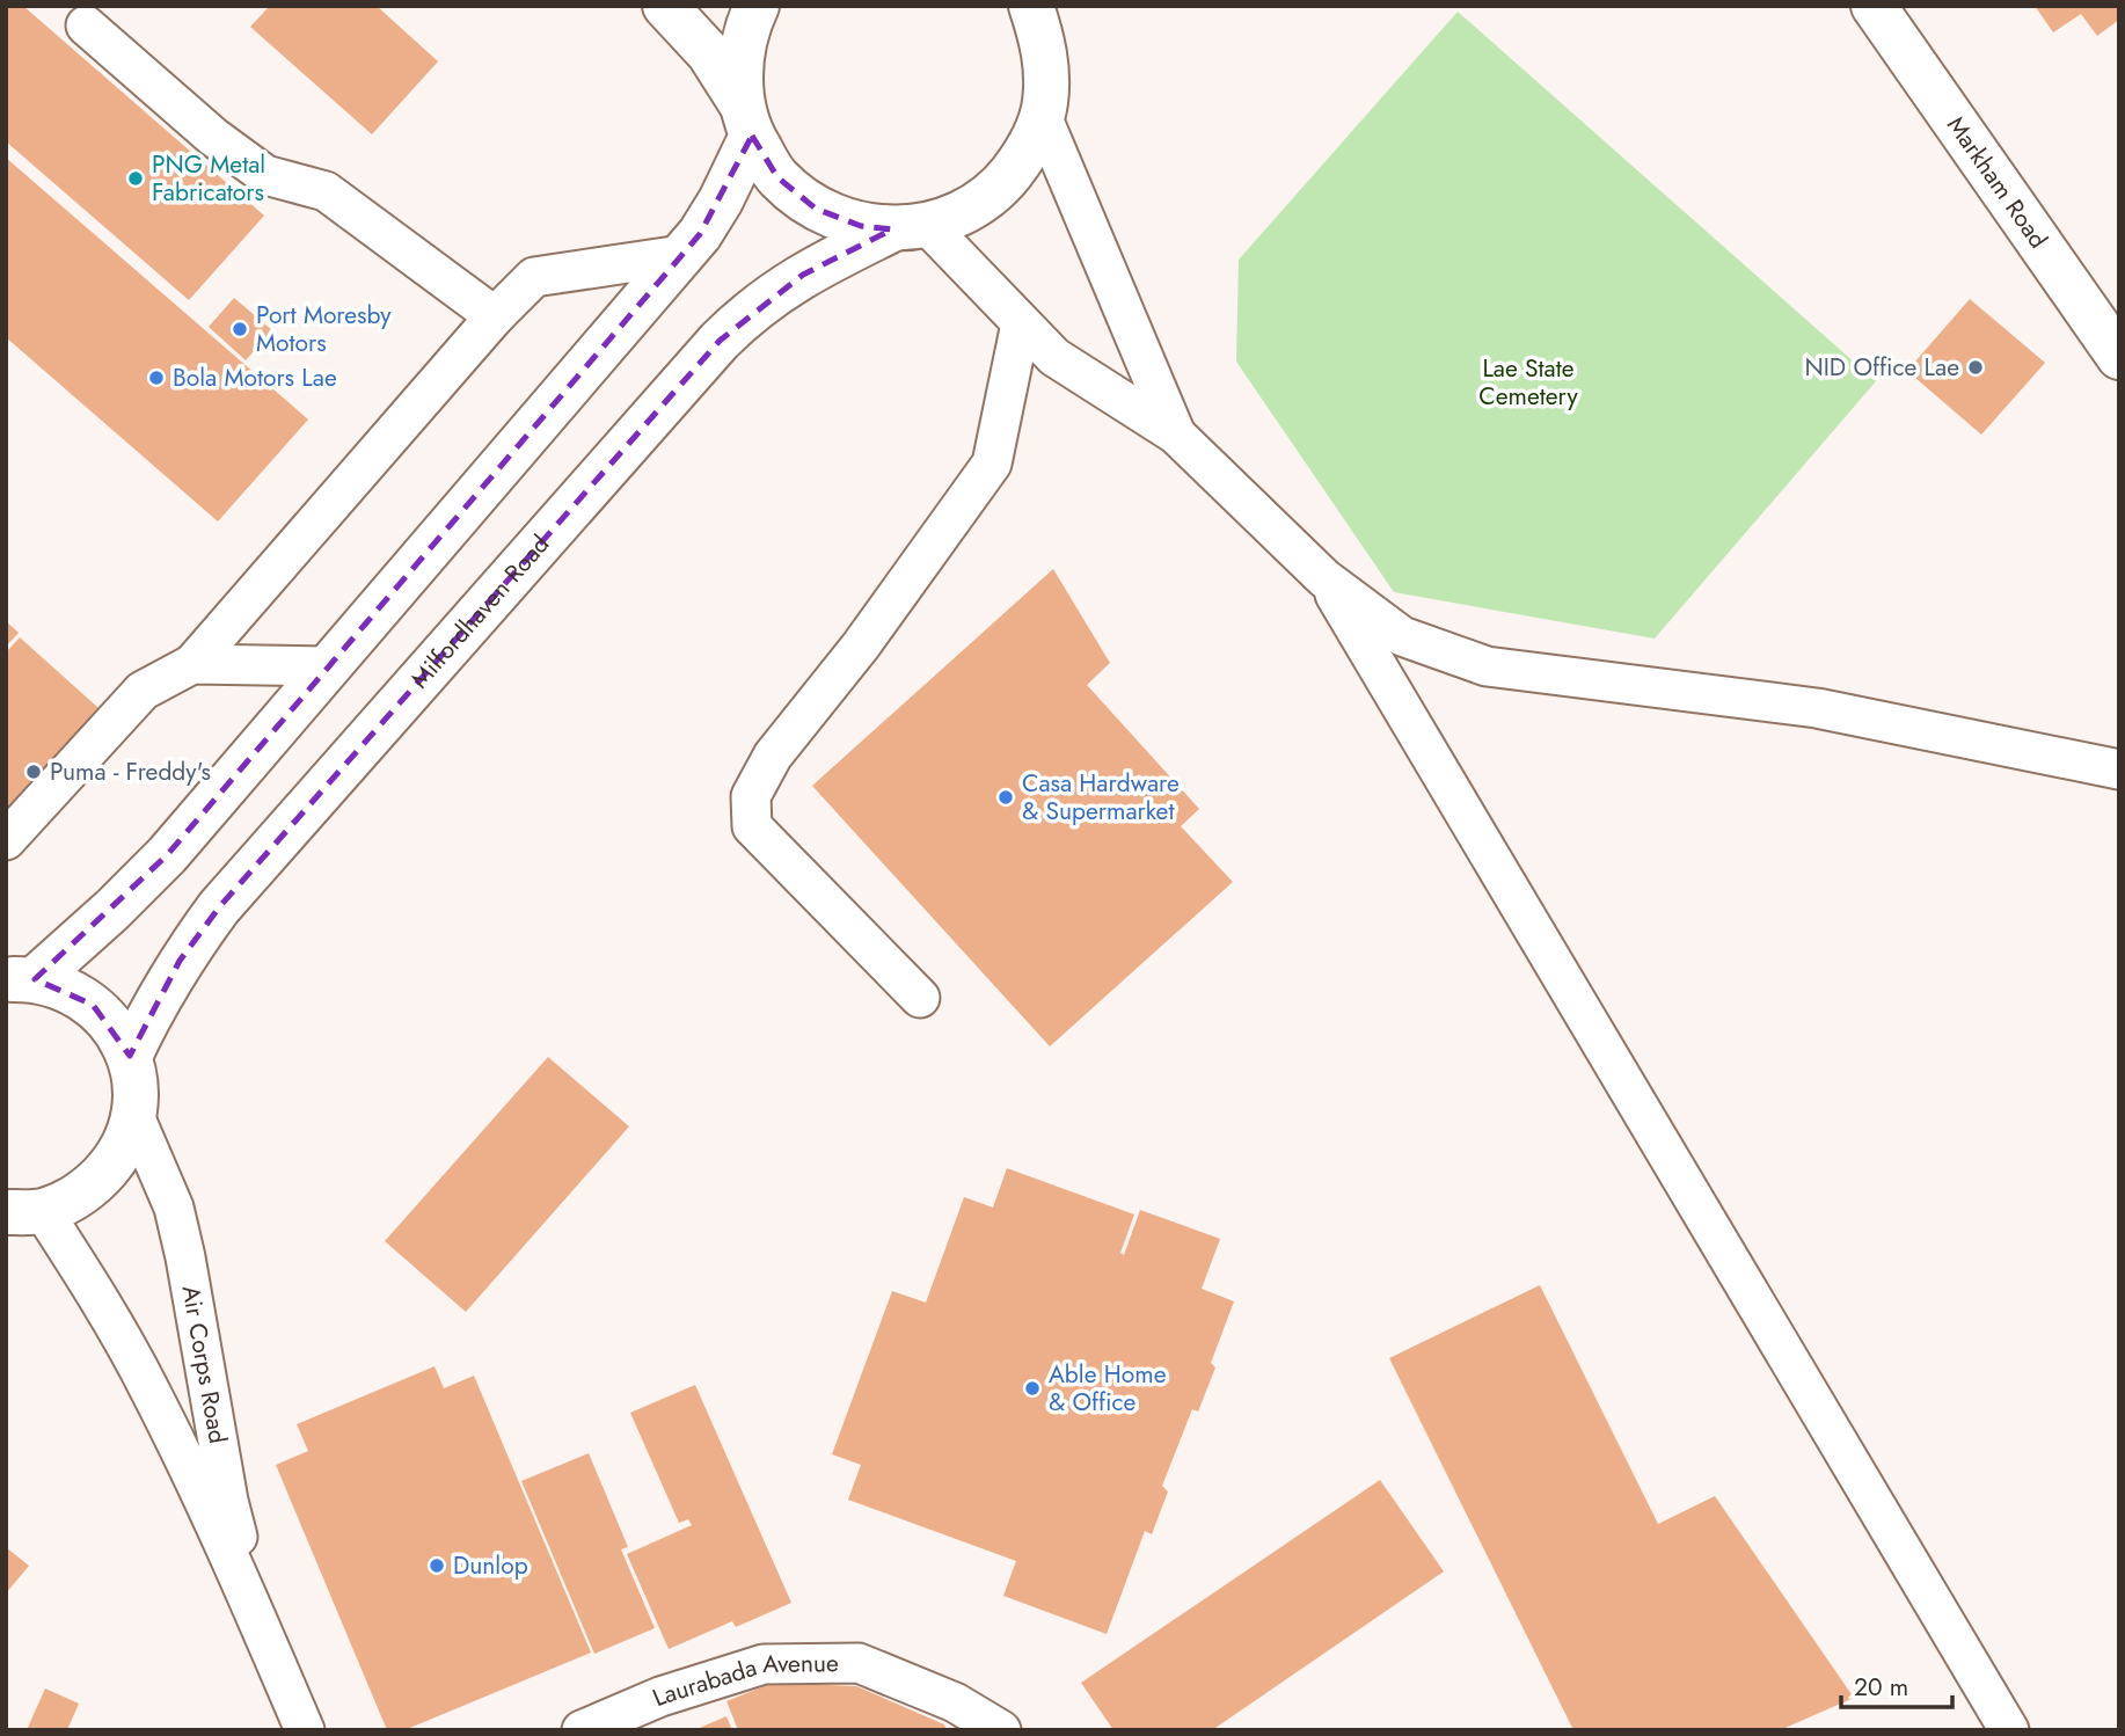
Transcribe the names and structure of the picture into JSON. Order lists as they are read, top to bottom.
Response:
{
  "streets": {
    "main road": ["Markham Road", "Milfordhaven Road"],
    "street": ["Air Corps Road", "Laurabada Avenue"]
  },
  "parks": ["Lae State Cemetery"],
  "places": [
    "PNG Metal Fabricators",
    "Port Moresby Motors",
    "NID Office Lae",
    "Bola Motors Lae",
    "Puma - Freddy's",
    "Casa Hardware & Supermarket",
    "Able Home & Office",
    "Dunlop"
  ],
  "scale_bar": "20 m"
}
